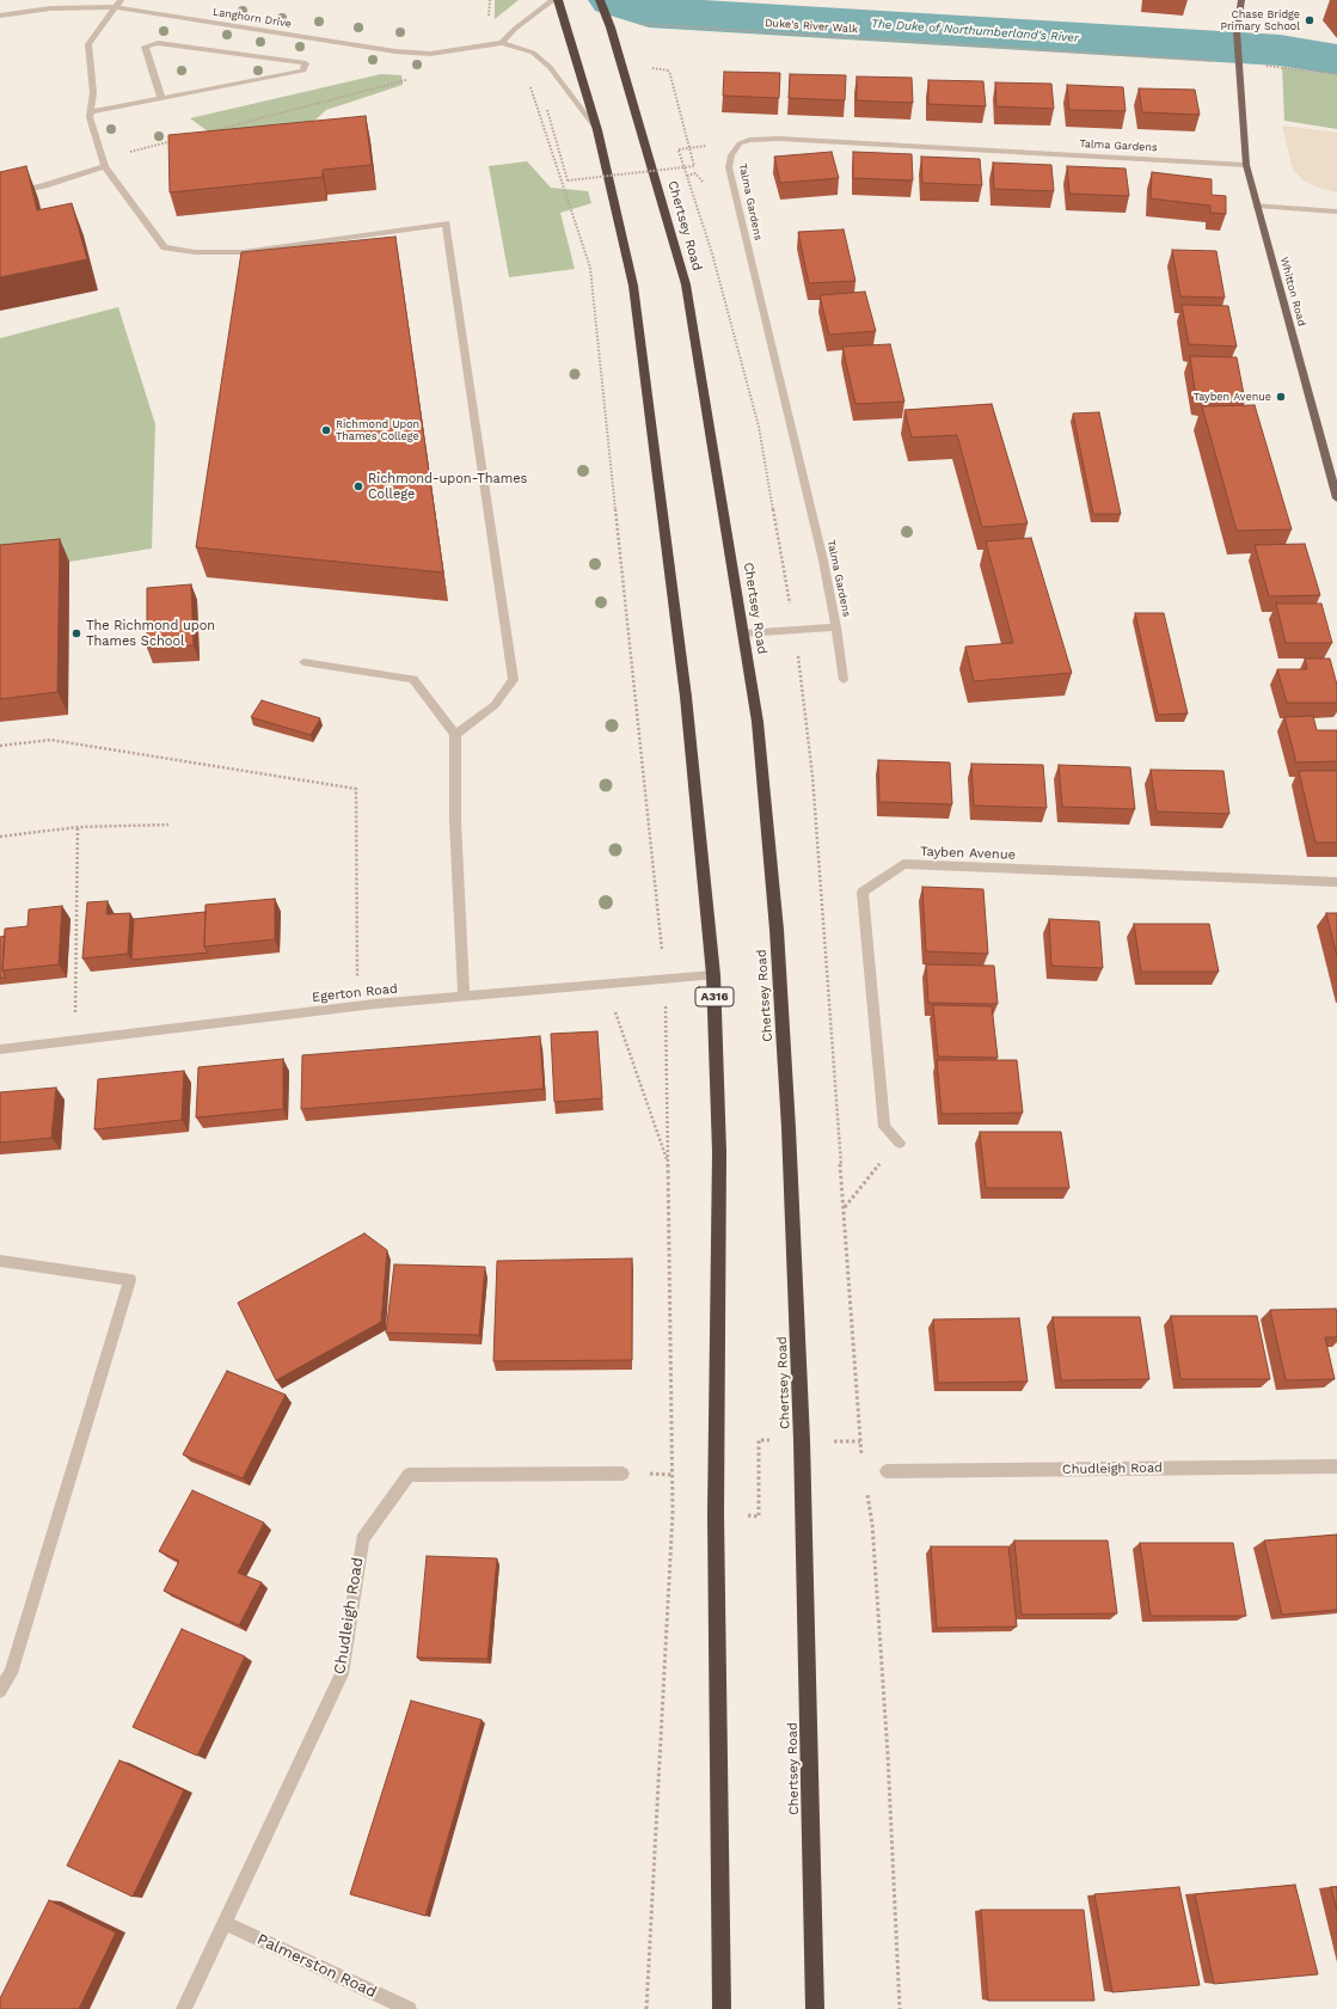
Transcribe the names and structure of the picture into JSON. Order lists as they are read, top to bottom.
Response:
{
  "streets": {
    "highway": ["Chertsey Road", "A316"],
    "main road": ["Whitton Road"],
    "street": [
      "Langhorn Drive",
      "Talma Gardens",
      "Tayben Avenue",
      "Egerton Road",
      "Chudleigh Road",
      "Palmerston Road"
    ],
    "path": ["Duke's River Walk"]
  },
  "crossings": [
    ["Langhorn Drive", "A316"],
    ["Duke's River Walk", "Whitton Road"],
    ["Talma Gardens", "Whitton Road"],
    ["Egerton Road", "A316"],
    ["Chudleigh Road", "Palmerston Road"]
  ],
  "water": ["The Duke of Northumberland's River"],
  "places": [
    "Chase Bridge Primary School",
    "Tayben Avenue",
    "Richmond Upon Thames College",
    "Richmond-upon-Thames College",
    "The Richmond upon Thames School"
  ]
}
